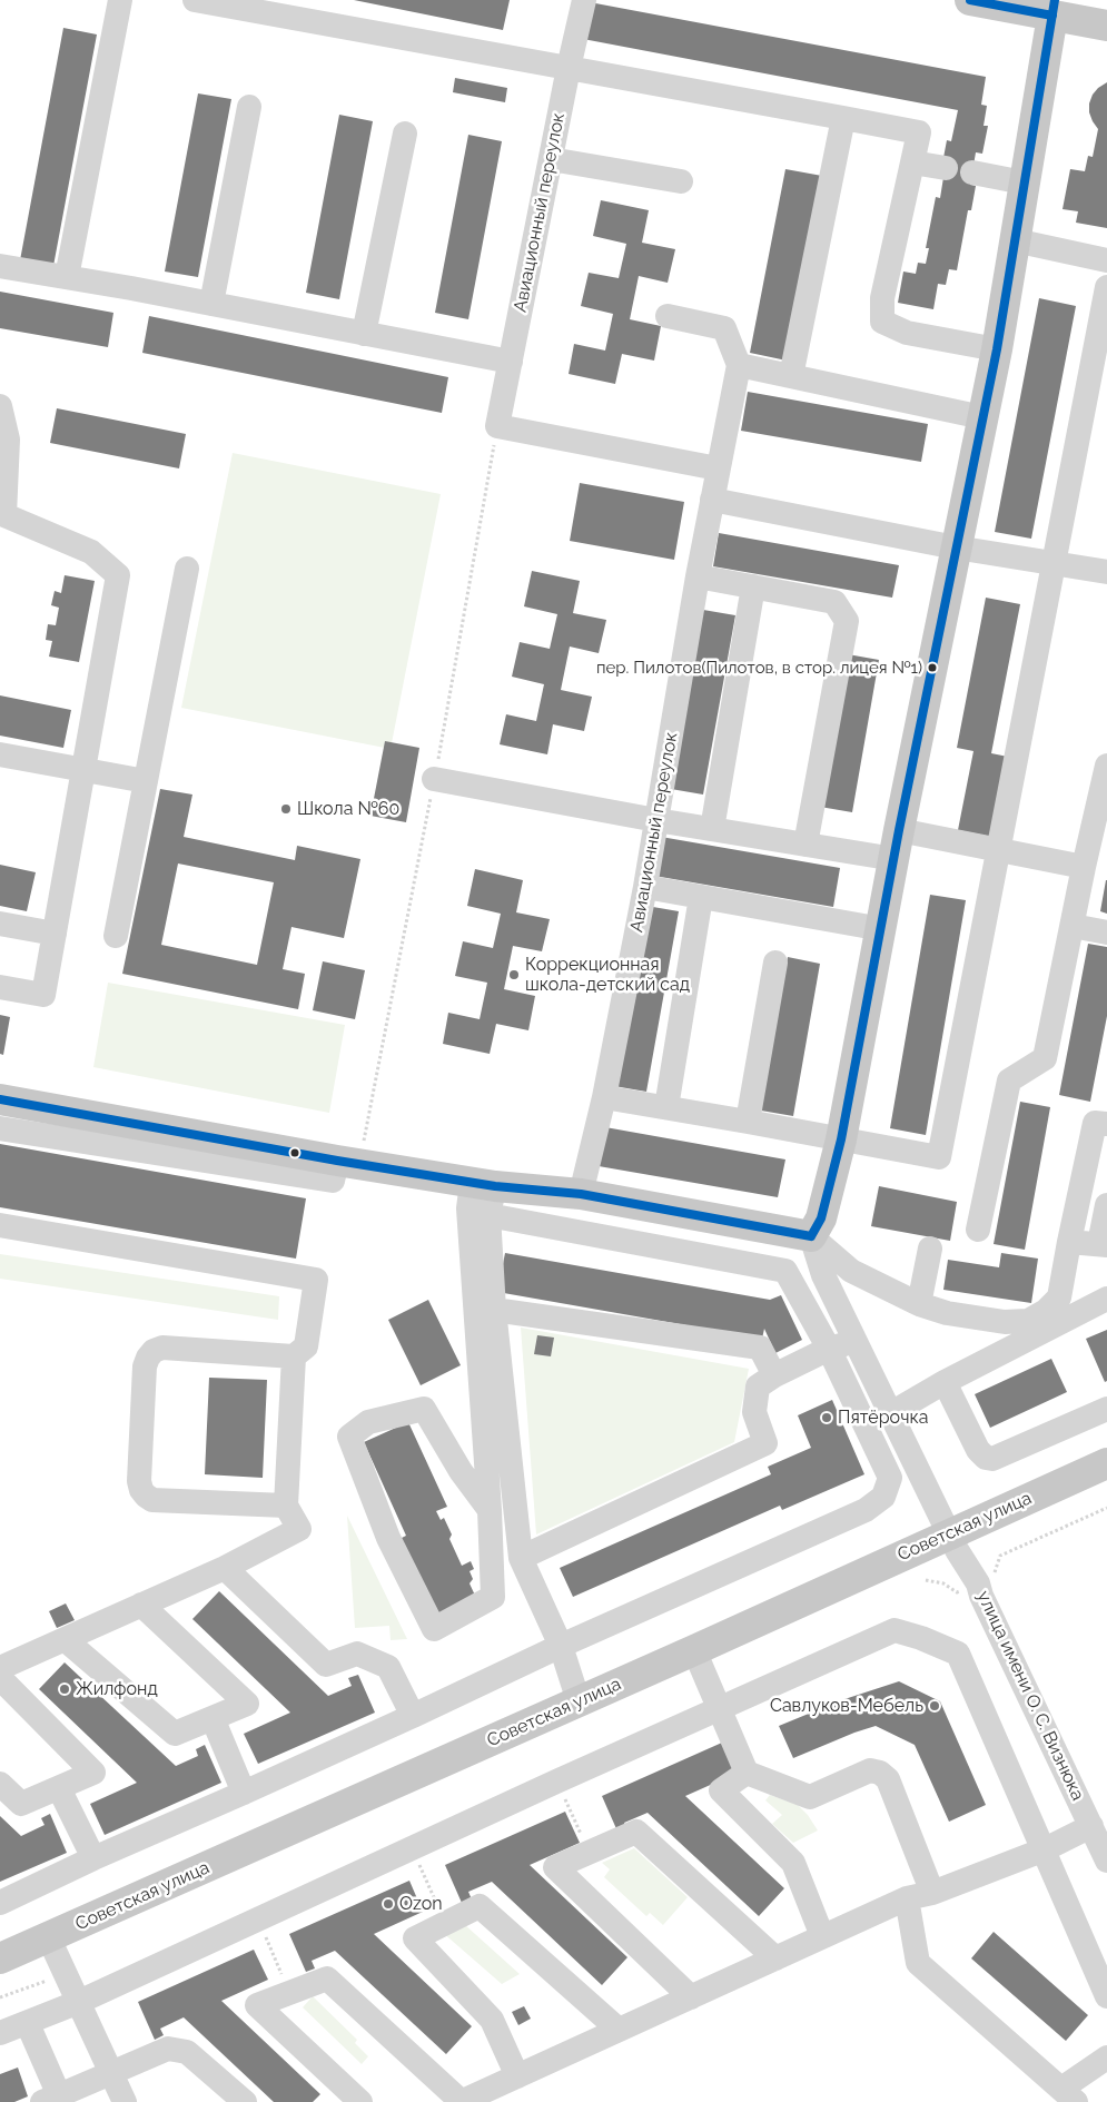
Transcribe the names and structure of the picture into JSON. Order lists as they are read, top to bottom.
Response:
{
  "streets": {
    "main road": ["Советская улица"],
    "street": ["Авиационный переулок", "улица имени О. С. Визнюка"]
  },
  "crossings": [
    ["Советская улица", "улица имени О. С. Визнюка"]
  ],
  "places": [
    "пер. Пилотов(Пилотов, в стор. лицея №1)",
    "Школа №60",
    "Коррекционная школа-детский сад",
    "Пятёрочка",
    "Жилфонд",
    "Савлуков-Мебель",
    "Ozon"
  ]
}
